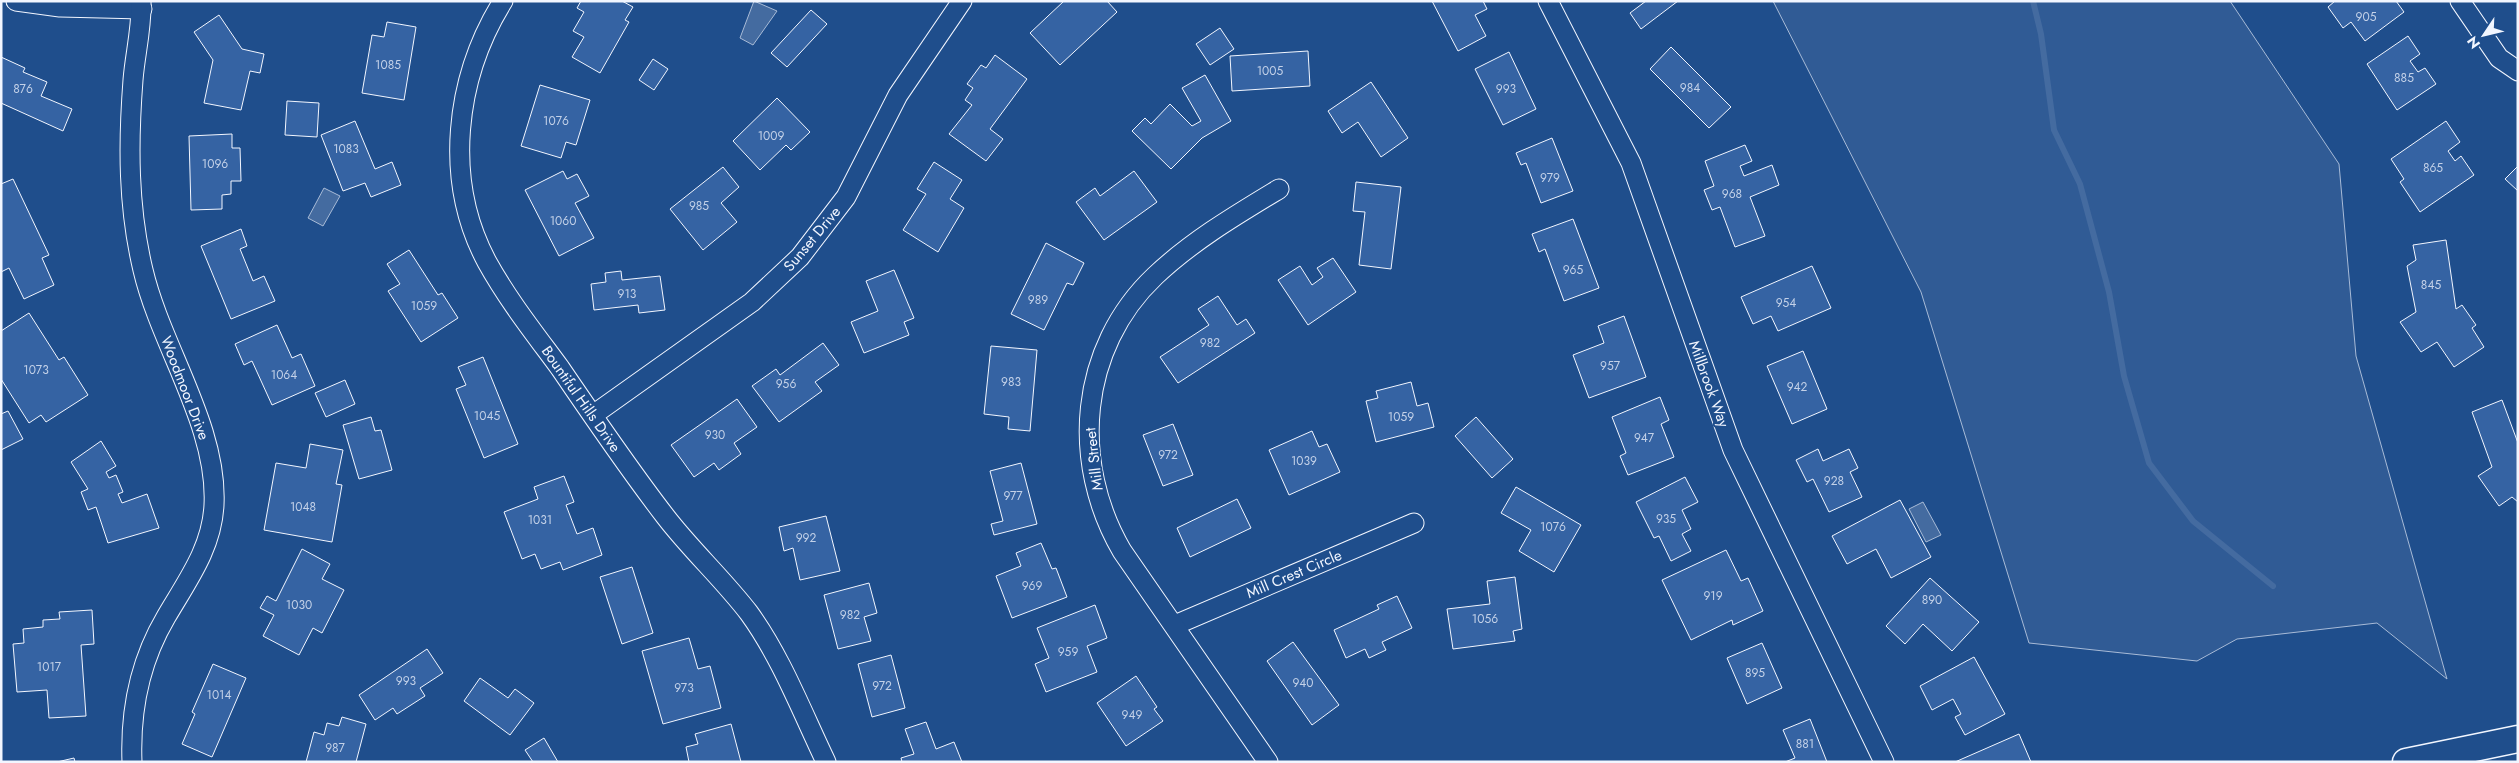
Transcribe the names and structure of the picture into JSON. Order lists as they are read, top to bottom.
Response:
{
  "streets": {
    "street": [
      "Sunset Drive",
      "Millbrook Way",
      "Woodmoor Drive",
      "Bountiful Hills Drive",
      "Mill Street",
      "Mill Crest Circle"
    ]
  },
  "crossings": [
    ["Sunset Drive", "Bountiful Hills Drive"],
    ["Mill Street", "Mill Crest Circle"]
  ],
  "house_numbers": [
    "905",
    "1085",
    "1005",
    "885",
    "984",
    "876",
    "993",
    "1076",
    "1009",
    "1083",
    "1096",
    "865",
    "979",
    "968",
    "985",
    "1060",
    "965",
    "845",
    "913",
    "989",
    "954",
    "1059",
    "982",
    "957",
    "1073",
    "1064",
    "983",
    "956",
    "942",
    "1045",
    "1059",
    "930",
    "947",
    "972",
    "1039",
    "928",
    "977",
    "1048",
    "935",
    "1031",
    "1076",
    "992",
    "969",
    "919",
    "890",
    "1030",
    "982",
    "1056",
    "959",
    "1017",
    "895",
    "993",
    "940",
    "972",
    "973",
    "1014",
    "949",
    "881",
    "987"
  ],
  "north": "bottom left"
}
